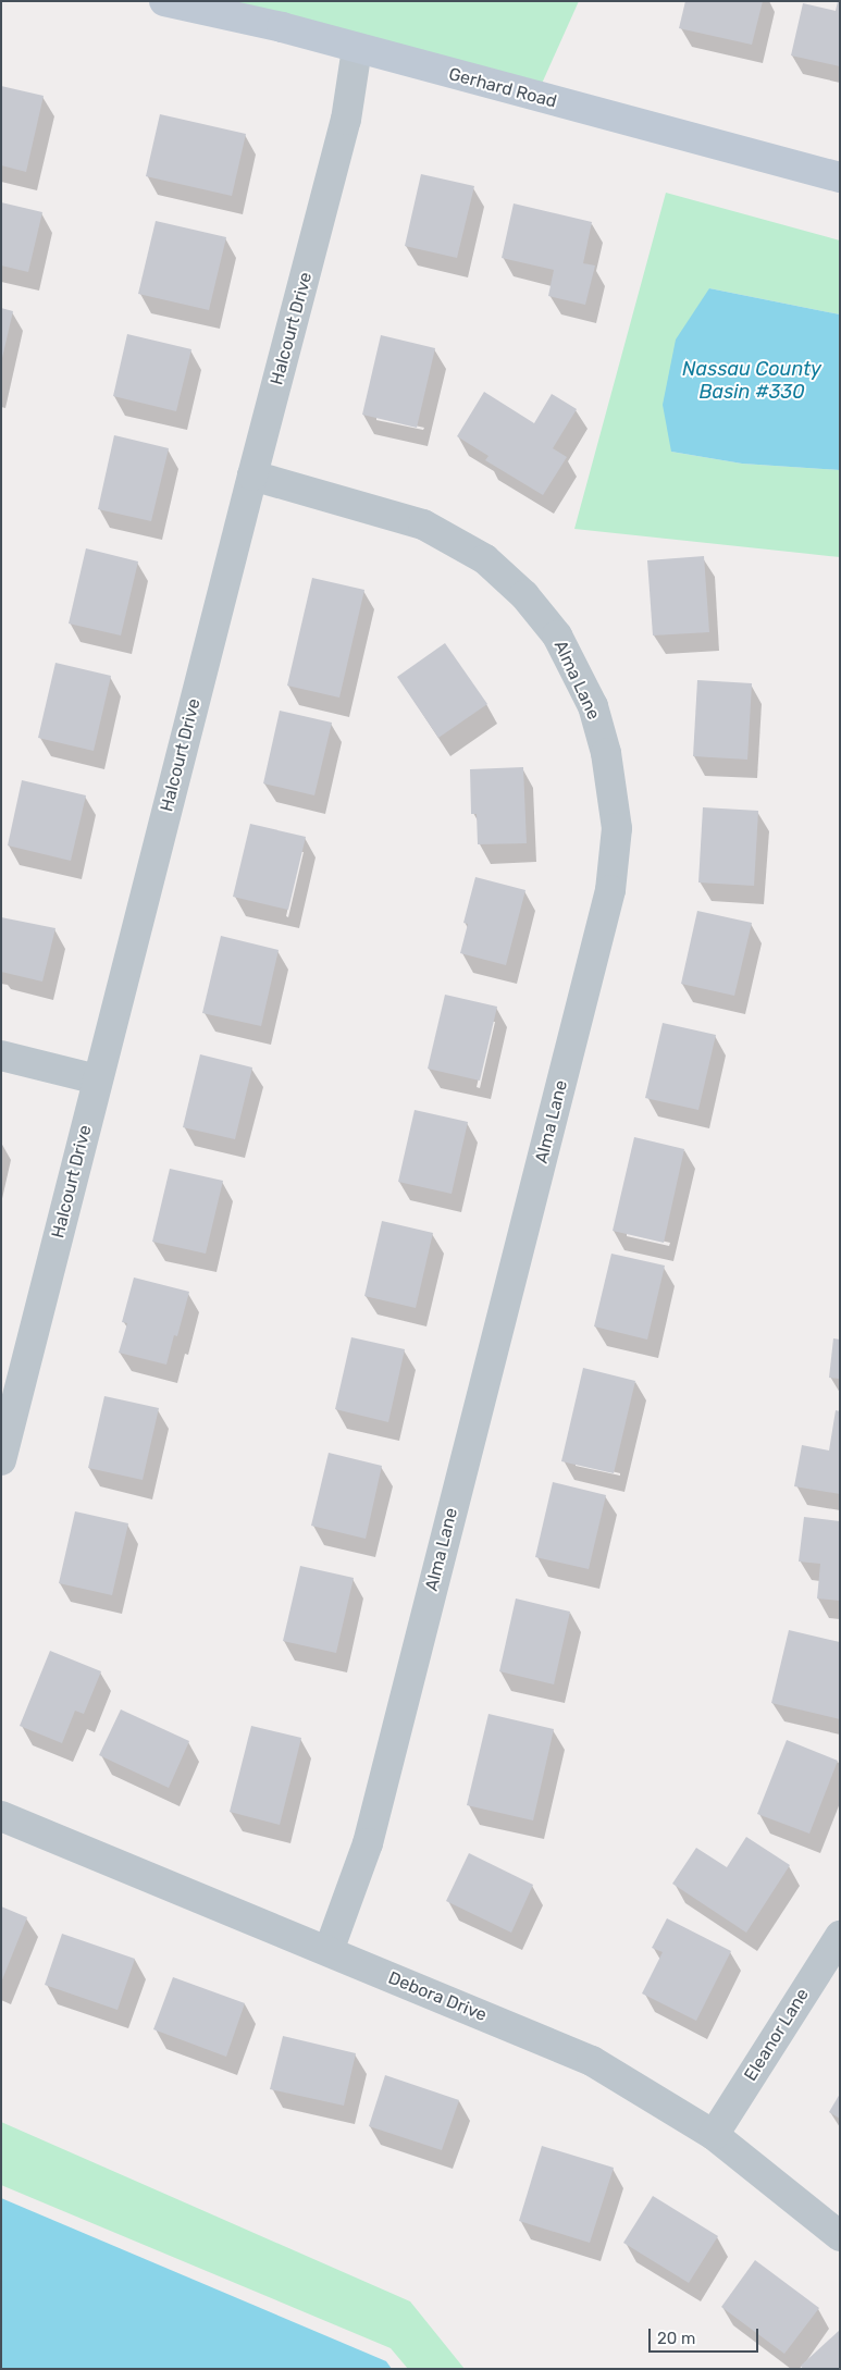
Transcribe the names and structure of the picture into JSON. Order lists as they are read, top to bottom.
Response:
{
  "streets": {
    "street": [
      "Gerhard Road",
      "Halcourt Drive",
      "Alma Lane",
      "Debora Drive",
      "Eleanor Lane"
    ]
  },
  "crossings": [
    ["Gerhard Road", "Halcourt Drive"],
    ["Halcourt Drive", "Alma Lane"],
    ["Alma Lane", "Debora Drive"],
    ["Debora Drive", "Eleanor Lane"]
  ],
  "water": ["Nassau County Basin #330"],
  "scale_bar": "20 m"
}
